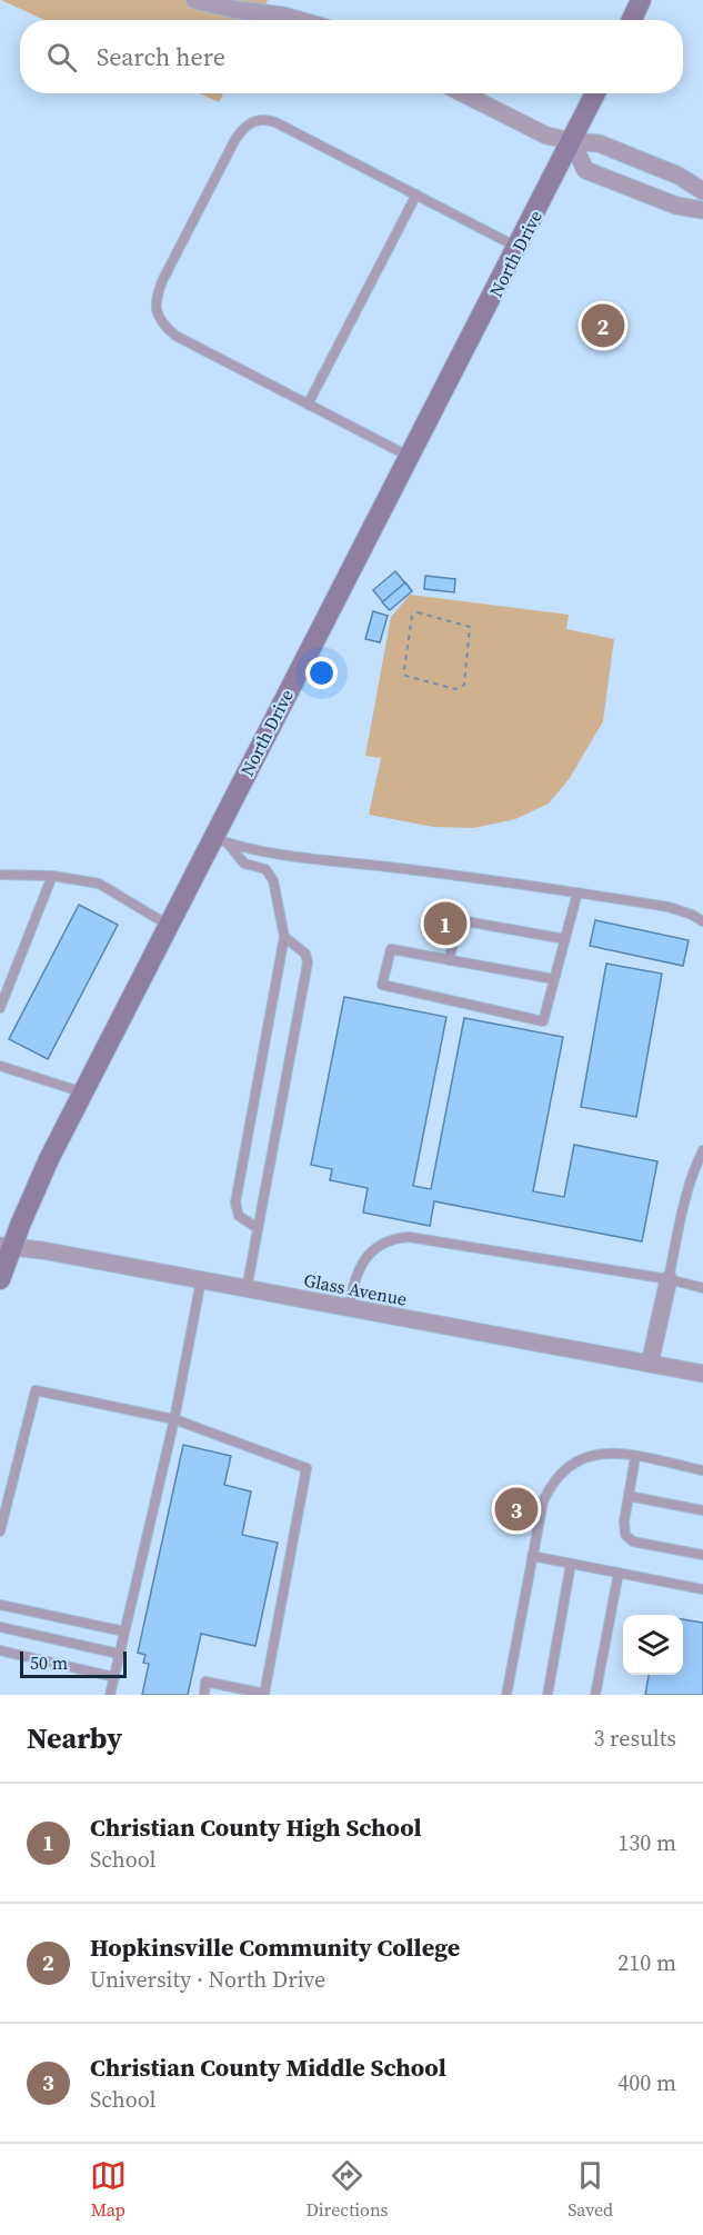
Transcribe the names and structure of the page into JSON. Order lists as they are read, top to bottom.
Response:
{
  "streets": {
    "main road": ["North Drive"],
    "street": ["Glass Avenue"]
  },
  "crossings": [
    ["North Drive", "Glass Avenue"]
  ],
  "scale_bar": "50 m",
  "page": {
    "search": "Search here",
    "pins": ["2", "1", "3"],
    "scale": "50 m",
    "heading": ["Nearby", "3 results"],
    "list": [
      {
        "mark": "1",
        "name": "Christian County High School",
        "note": "School",
        "value": "130 m"
      },
      {
        "mark": "2",
        "name": "Hopkinsville Community College",
        "note": "University · North Drive",
        "value": "210 m"
      },
      {
        "mark": "3",
        "name": "Christian County Middle School",
        "note": "School",
        "value": "400 m"
      }
    ],
    "nav": ["Map", "Directions", "Saved"]
  }
}
